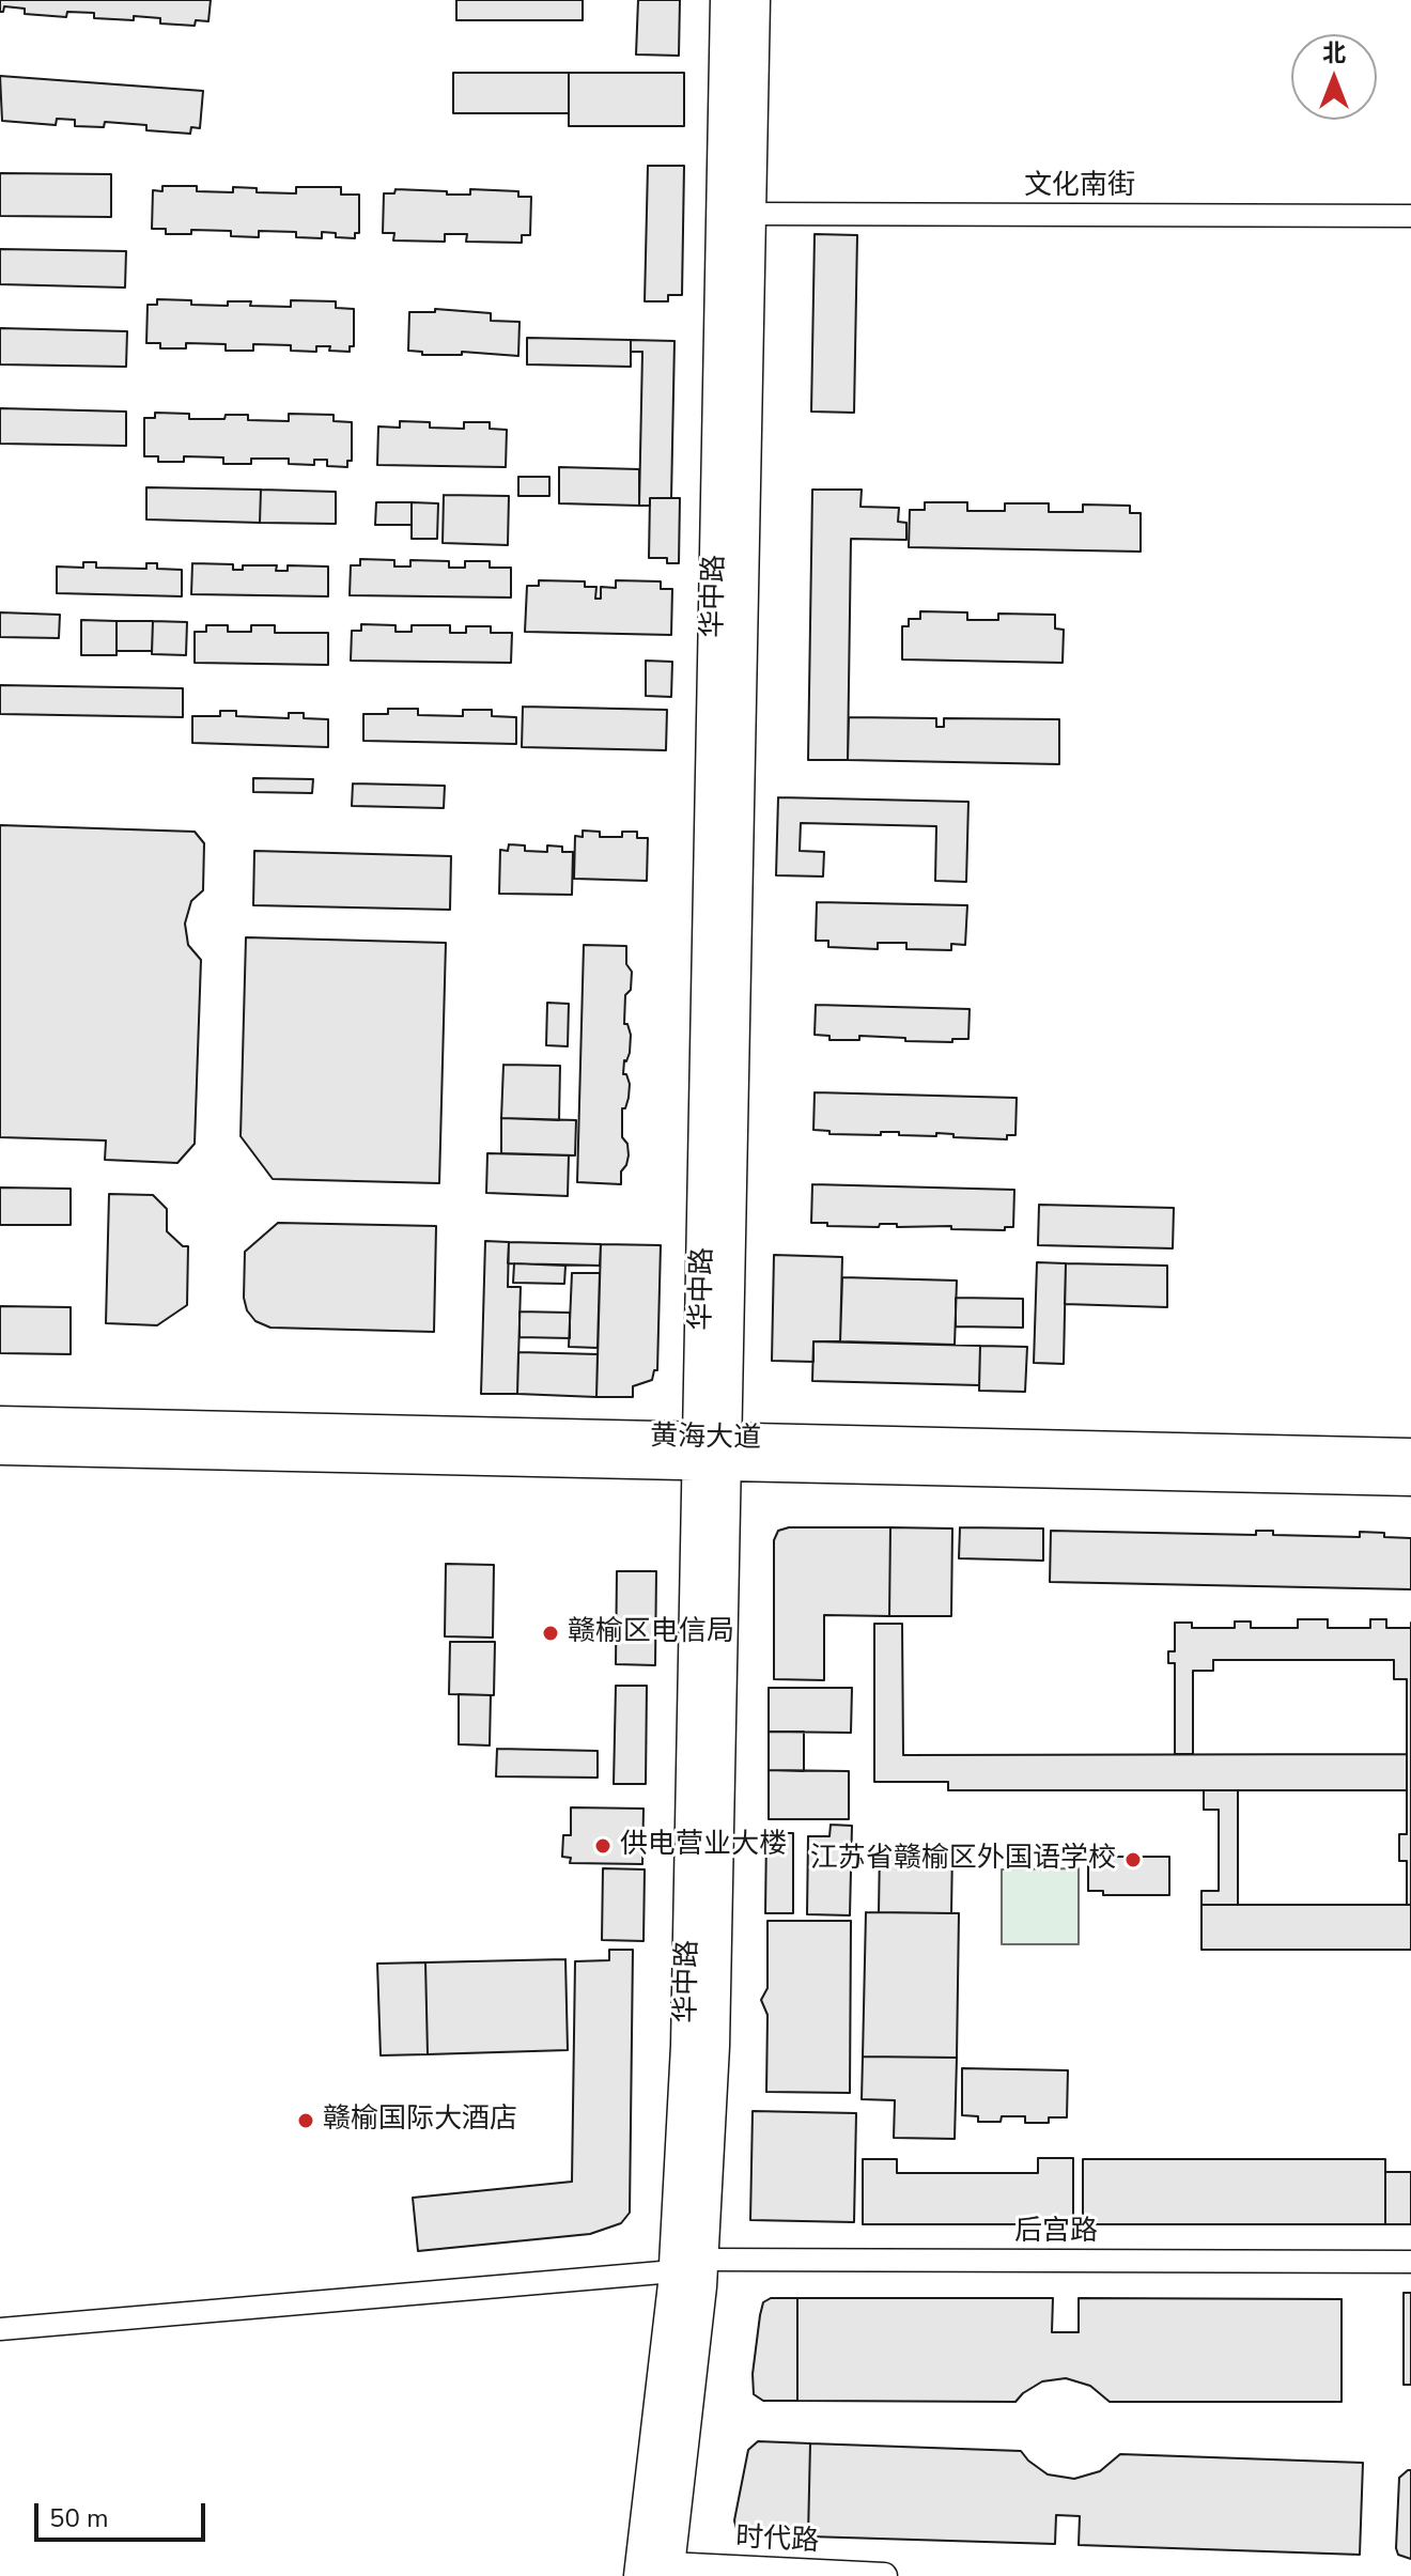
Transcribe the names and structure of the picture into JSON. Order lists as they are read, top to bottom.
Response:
{
  "streets": {
    "main road": ["华中路", "黄海大道"],
    "street": ["文化南街", "后宫路", "时代路"]
  },
  "crossings": [
    ["文化南街", "华中路"],
    ["华中路", "黄海大道"],
    ["华中路", "后宫路"],
    ["华中路", "时代路"]
  ],
  "places": [
    "赣榆区电信局",
    "供电营业大楼",
    "江苏省赣榆区外国语学校",
    "赣榆国际大酒店"
  ],
  "scale_bar": "50 m",
  "north": "top"
}
